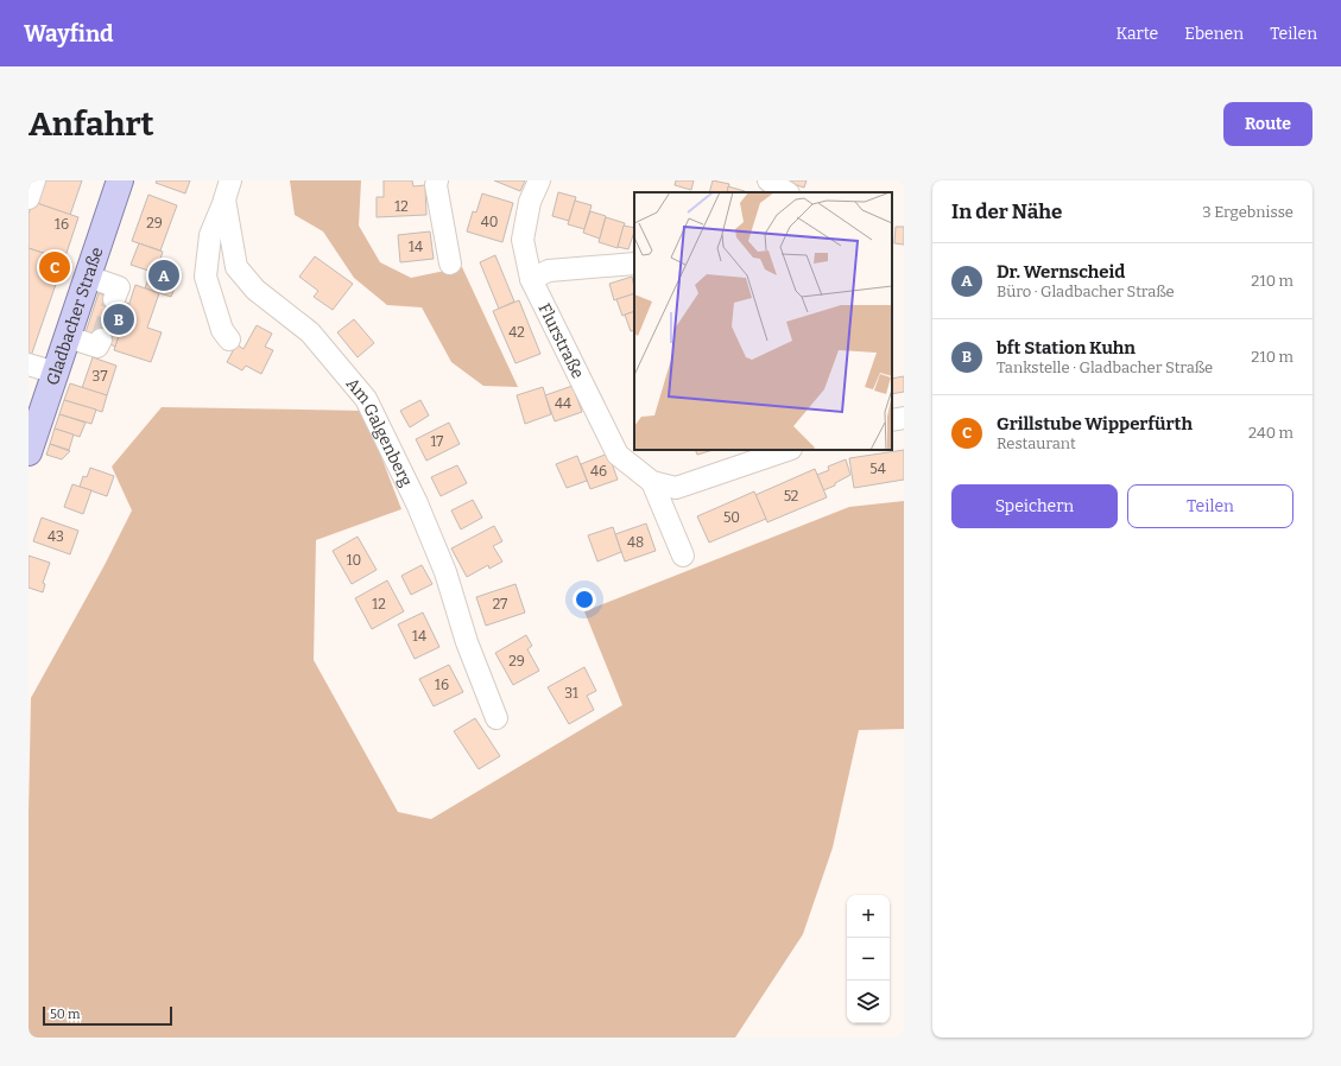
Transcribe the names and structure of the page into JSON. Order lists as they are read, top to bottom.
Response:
{
  "streets": {
    "main road": ["Gladbacher Straße"],
    "street": ["Flurstraße", "Am Galgenberg"]
  },
  "house_numbers": [
    "12",
    "40",
    "29",
    "16",
    "14",
    "42",
    "37",
    "44",
    "17",
    "54",
    "46",
    "52",
    "50",
    "43",
    "48",
    "10",
    "12",
    "27",
    "14",
    "29",
    "16",
    "31"
  ],
  "scale_bar": "50 m",
  "page": {
    "header": "Wayfind",
    "nav": ["Karte", "Ebenen", "Teilen"],
    "buttons": [
      "Route",
      ["Speichern", "Teilen"]
    ],
    "title": "Anfahrt",
    "heading": ["In der Nähe", "3 Ergebnisse"],
    "list": [
      {
        "mark": "A",
        "name": "Dr. Wernscheid",
        "note": "Büro · Gladbacher Straße",
        "value": "210 m"
      },
      {
        "mark": "B",
        "name": "bft Station Kuhn",
        "note": "Tankstelle · Gladbacher Straße",
        "value": "210 m"
      },
      {
        "mark": "C",
        "name": "Grillstube Wipperfürth",
        "note": "Restaurant",
        "value": "240 m"
      }
    ],
    "pins": ["C", "A", "B"],
    "map_buttons": ["+", "−"],
    "scale": "50 m"
  }
}
